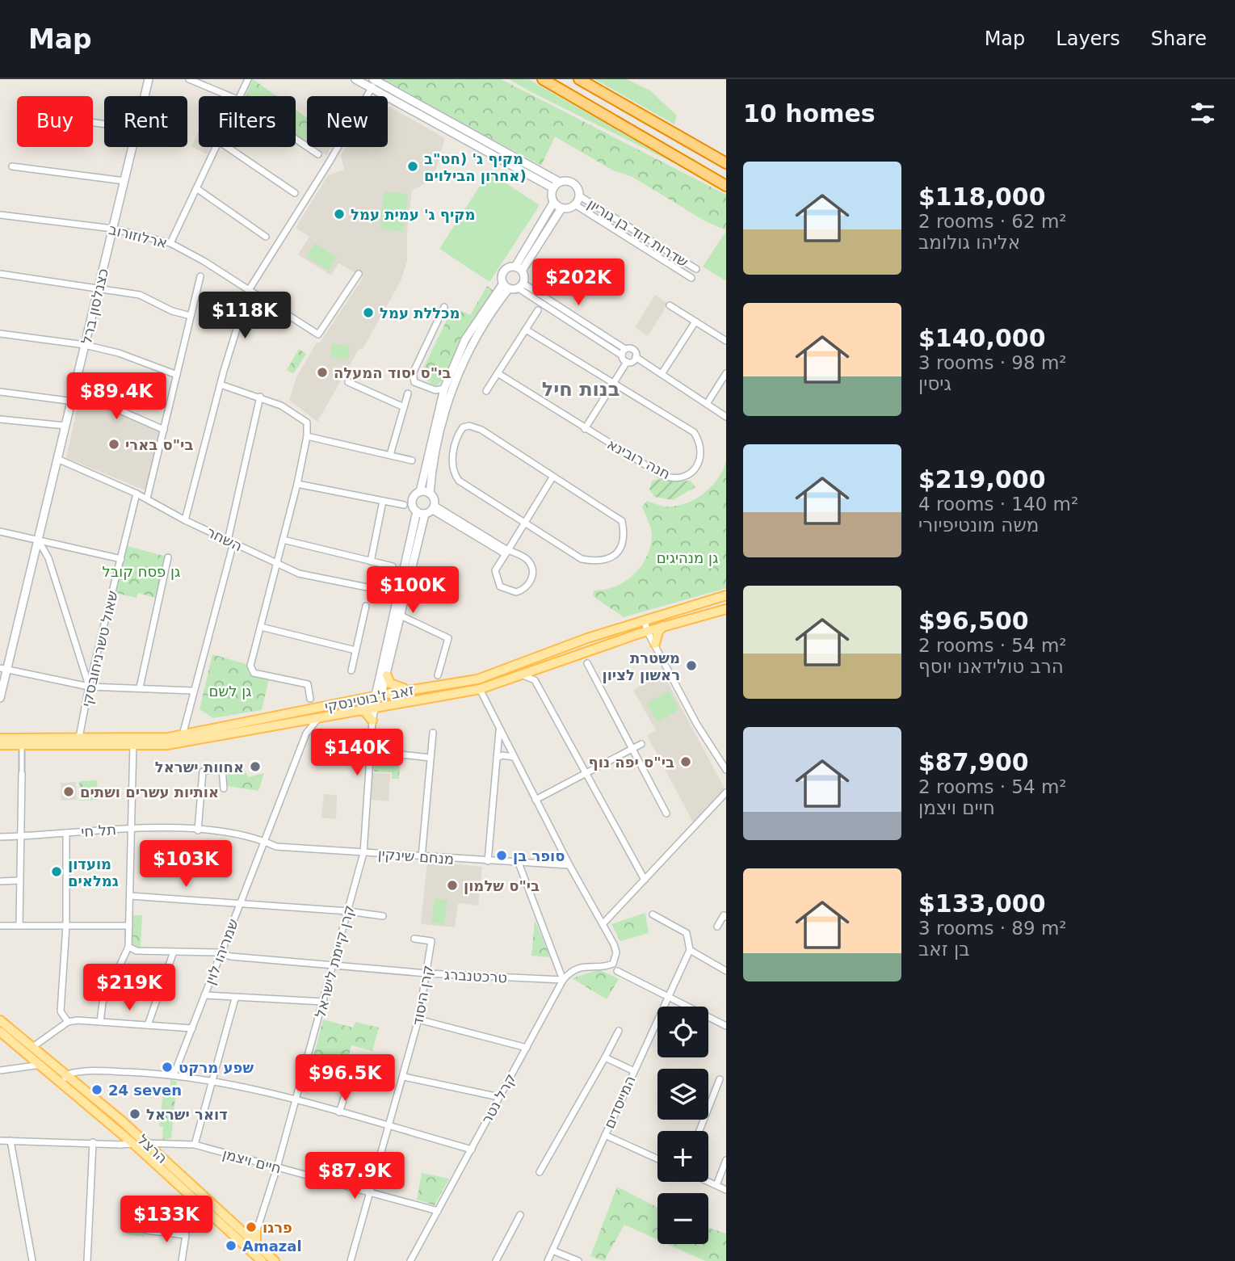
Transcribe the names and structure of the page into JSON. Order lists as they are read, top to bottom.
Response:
{
  "streets": {
    "main road": ["זאב ז'בוטינסקי", "הרצל"],
    "street": [
      "שדרות דוד בן גוריון",
      "ארלוזורוב",
      "כצנלסון ברל",
      "חנה רובינא",
      "השחר",
      "שאול טשרניחובסקי",
      "תל חי",
      "מנחם שינקין",
      "שמריהו לוין",
      "קרן קיימת לישראל",
      "טרכטנברג",
      "קרן היסוד",
      "קרל נטר",
      "המייסדים",
      "חיים ויצמן"
    ]
  },
  "crossings": [
    ["ארלוזורוב", "כצנלסון ברל"],
    ["כצנלסון ברל", "השחר"],
    ["השחר", "שאול טשרניחובסקי"],
    ["שאול טשרניחובסקי", "זאב ז'בוטינסקי"],
    ["זאב ז'בוטינסקי", "שמריהו לוין"],
    ["זאב ז'בוטינסקי", "קרן קיימת לישראל"],
    ["תל חי", "מנחם שינקין"],
    ["תל חי", "שמריהו לוין"],
    ["מנחם שינקין", "שמריהו לוין"],
    ["מנחם שינקין", "קרן קיימת לישראל"],
    ["שמריהו לוין", "טרכטנברג"],
    ["קרן קיימת לישראל", "טרכטנברג"],
    ["קרן קיימת לישראל", "חיים ויצמן"],
    ["טרכטנברג", "קרן היסוד"],
    ["טרכטנברג", "קרל נטר"],
    ["קרן היסוד", "חיים ויצמן"],
    ["קרל נטר", "חיים ויצמן"],
    ["הרצל", "חיים ויצמן"]
  ],
  "districts": ["בנות חיל"],
  "parks": ["גן מנהיגים", "גן פסח קובל", "גן לשם"],
  "places": [
    "מקיף ג' (חט\"ב אחרון הבילוים)",
    "מקיף ג' עמית עמל",
    "מכללת עמל",
    "בי\"ס יסוד המעלה",
    "בי\"ס בארי",
    "משטרת ראשון לציון",
    "בי\"ס יפה נוף",
    "אחוות ישראל",
    "אותיות עשרים ושתים",
    "סופר בן",
    "מועדון גמלאים",
    "בי\"ס שלמון",
    "שפע מרקט",
    "24 seven",
    "דואר ישראל",
    "פרגו",
    "Amazal"
  ],
  "page": {
    "header": "Map",
    "nav": ["Map", "Layers", "Share"],
    "heading": "10 homes",
    "chip": [
      "Buy",
      "Rent",
      "Filters",
      "New"
    ],
    "list": [
      {
        "name": "$118,000",
        "note": "2 rooms · 62 m² · אליהו גולומב"
      },
      {
        "name": "$140,000",
        "note": "3 rooms · 98 m² · גיסין"
      },
      {
        "name": "$219,000",
        "note": "4 rooms · 140 m² · משה מונטיפיורי"
      },
      {
        "name": "$96,500",
        "note": "2 rooms · 54 m² · הרב טולידאנו יוסף"
      },
      {
        "name": "$87,900",
        "note": "2 rooms · 54 m² · חיים ויצמן"
      },
      {
        "name": "$133,000",
        "note": "3 rooms · 89 m² · בן זאב"
      }
    ],
    "price": [
      "$202K",
      "$118K",
      "$89.4K",
      "$100K",
      "$140K",
      "$103K",
      "$219K",
      "$96.5K",
      "$87.9K",
      "$133K"
    ],
    "map_buttons": ["+", "−"]
  }
}
